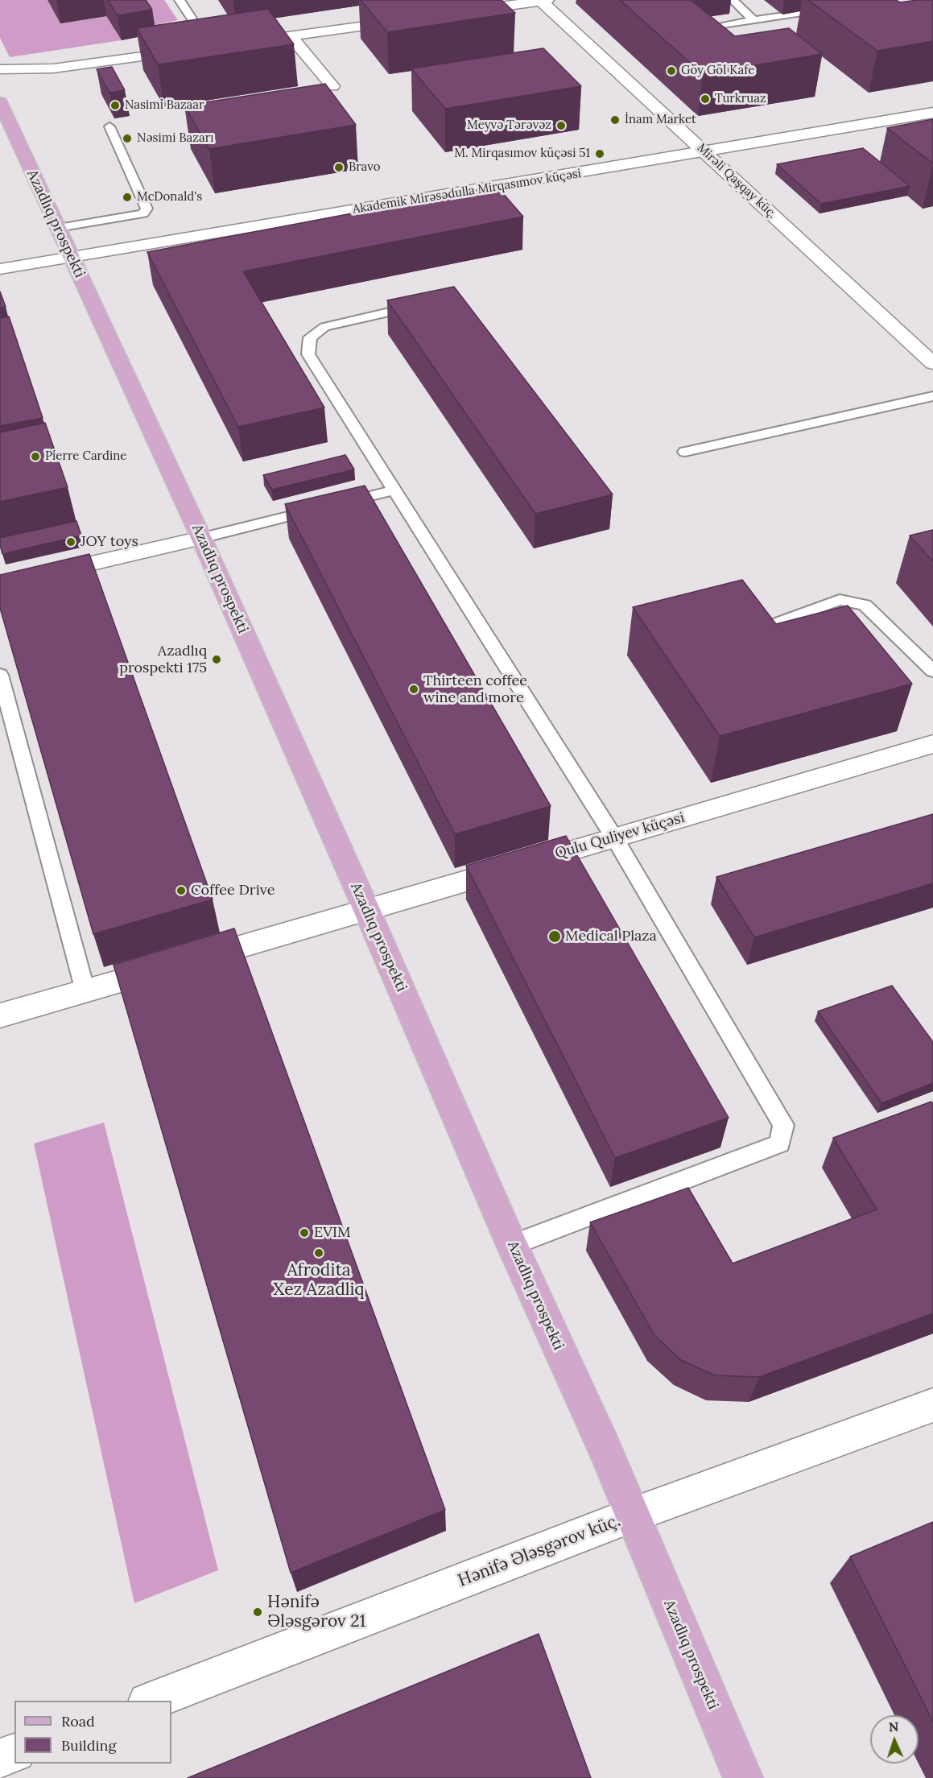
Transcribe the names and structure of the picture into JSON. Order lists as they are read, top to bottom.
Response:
{
  "streets": {
    "main road": ["Azadlıq prospekti"],
    "street": [
      "Mirəli Qaşqay küç.",
      "Akademik Mirəsədulla Mirqasımov küçəsi",
      "Qulu Quliyev küçəsi",
      "Hənifə Ələsgərov küç."
    ]
  },
  "crossings": [
    ["Mirəli Qaşqay küç.", "Akademik Mirəsədulla Mirqasımov küçəsi"],
    ["Akademik Mirəsədulla Mirqasımov küçəsi", "Azadlıq prospekti"],
    ["Azadlıq prospekti", "Qulu Quliyev küçəsi"],
    ["Azadlıq prospekti", "Hənifə Ələsgərov küç."]
  ],
  "places": [
    "Göy Göl Kafe",
    "Turkruaz",
    "Nasimi Bazaar",
    "İnam Market",
    "Meyvə Tərəvəz",
    "Nəsimi Bazarı",
    "M. Mirqasımov küçəsi 51",
    "Bravo",
    "McDonald's",
    "Pierre Cardine",
    "JOY toys",
    "Azadlıq prospekti 175",
    "Thirteen coffee wine and more",
    "Coffee Drive",
    "Medical Plaza",
    "EVIM",
    "Afrodita Xez Azadliq",
    "Hənifə Ələsgərov 21"
  ],
  "legend": ["Road", "Building"],
  "north": "top"
}
